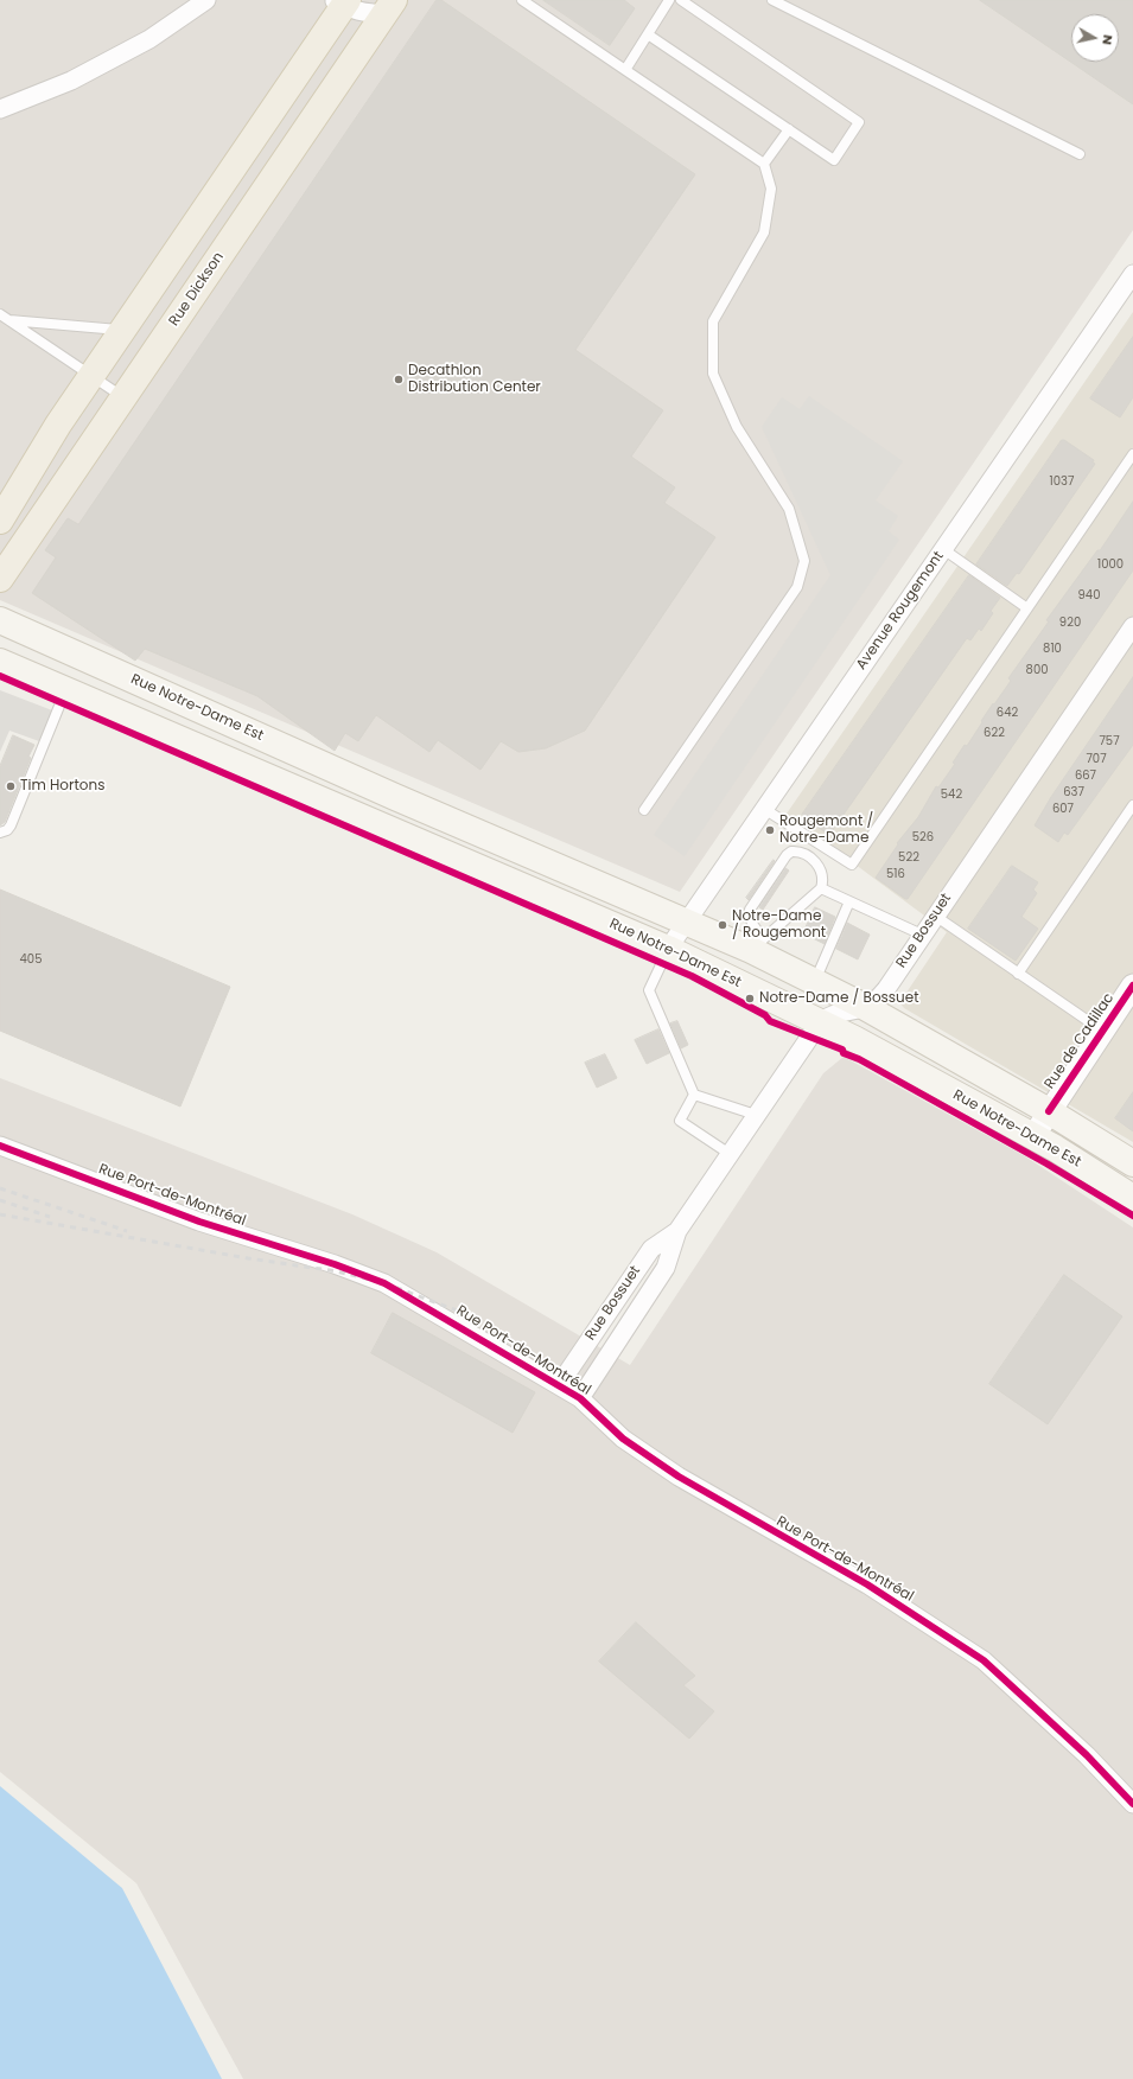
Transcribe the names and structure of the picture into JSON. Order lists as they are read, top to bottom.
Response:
{
  "streets": {
    "main road": ["Rue Dickson", "Rue Notre-Dame Est"],
    "street": [
      "Avenue Rougemont",
      "Rue Bossuet",
      "Rue de Cadillac",
      "Rue Port-de-Montréal"
    ]
  },
  "crossings": [
    ["Avenue Rougemont", "Rue Notre-Dame Est"],
    ["Rue Notre-Dame Est", "Rue Bossuet"],
    ["Rue Notre-Dame Est", "Rue de Cadillac"],
    ["Rue Bossuet", "Rue Port-de-Montréal"]
  ],
  "places": [
    "Decathlon Distribution Center",
    "Tim Hortons",
    "Rougemont / Notre-Dame",
    "Notre-Dame / Rougemont",
    "Notre-Dame / Bossuet"
  ],
  "house_numbers": [
    "1037",
    "1000",
    "940",
    "920",
    "810",
    "800",
    "642",
    "622",
    "757",
    "707",
    "667",
    "637",
    "542",
    "607",
    "526",
    "522",
    "516",
    "405"
  ],
  "north": "right"
}
